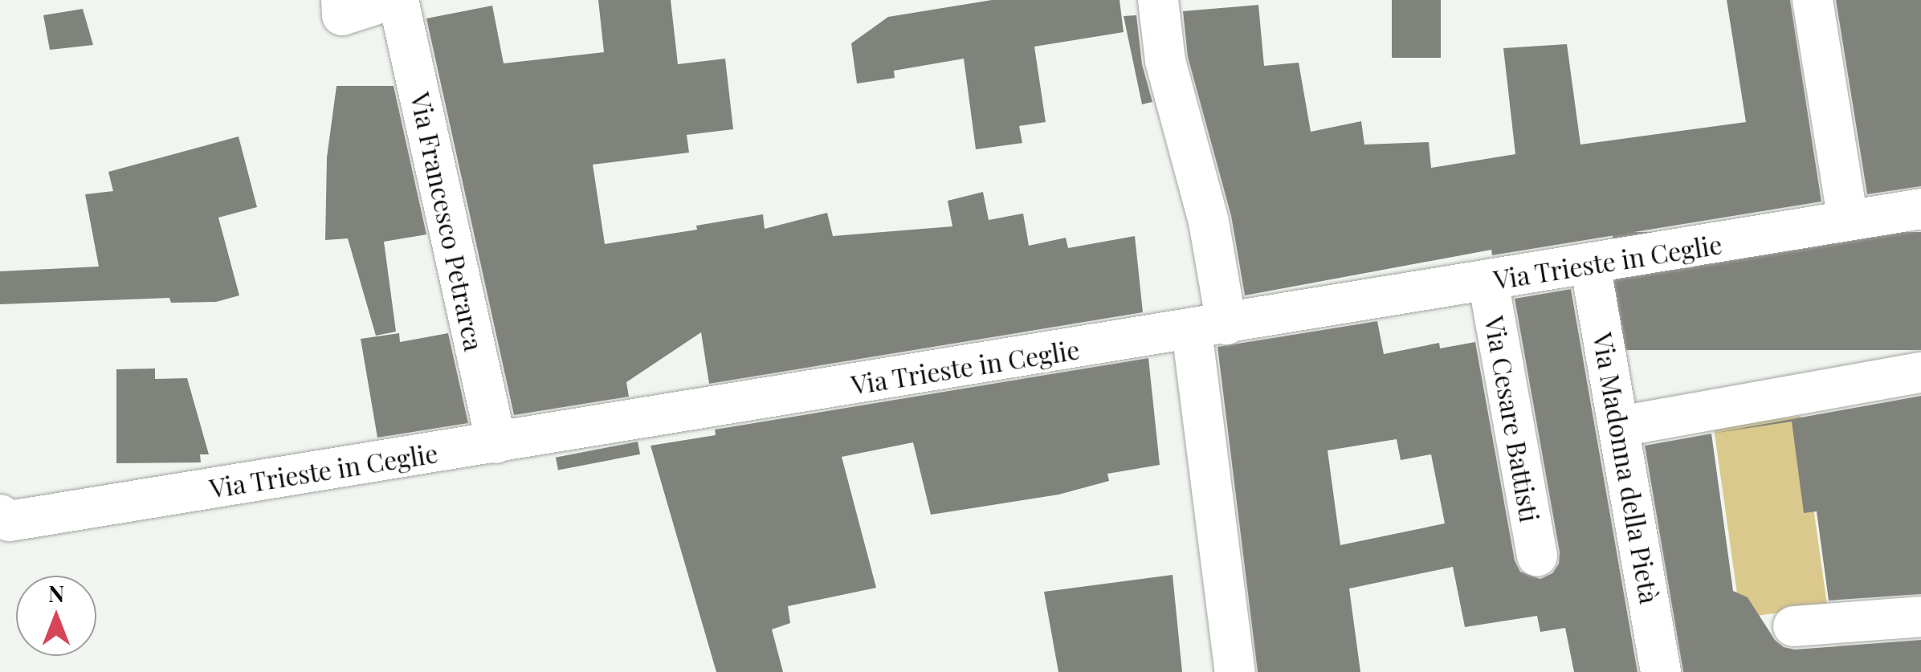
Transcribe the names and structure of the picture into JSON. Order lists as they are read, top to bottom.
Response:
{
  "streets": {
    "street": [
      "Via Francesco Petrarca",
      "Via Trieste in Ceglie",
      "Via Cesare Battisti",
      "Via Madonna della Pietà"
    ]
  },
  "crossings": [
    ["Via Francesco Petrarca", "Via Trieste in Ceglie"],
    ["Via Trieste in Ceglie", "Via Cesare Battisti"],
    ["Via Trieste in Ceglie", "Via Madonna della Pietà"]
  ],
  "north": "top"
}
